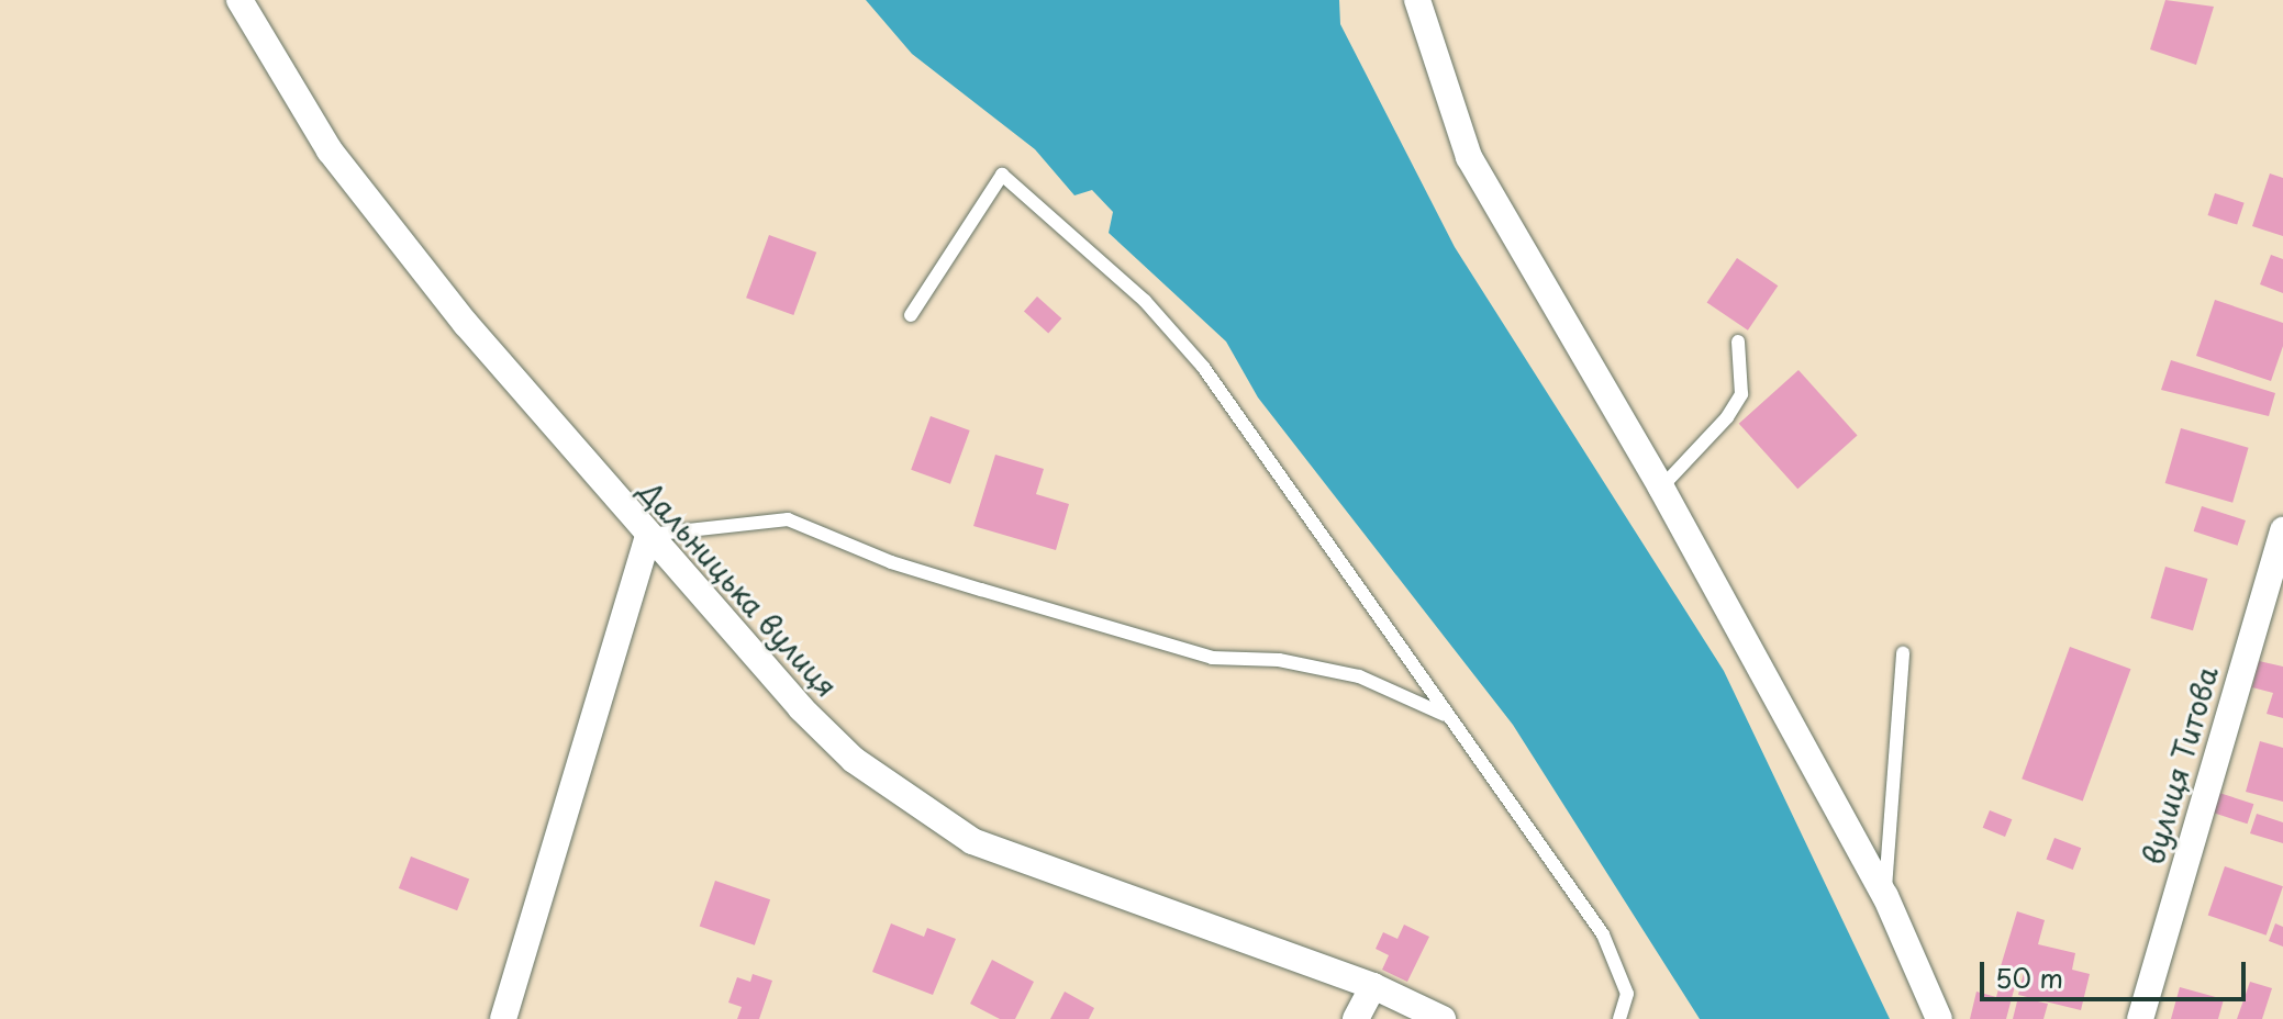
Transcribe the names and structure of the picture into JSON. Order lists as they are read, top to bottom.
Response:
{
  "streets": {
    "street": ["Дальницька вулиця", "вулиця Титова"]
  },
  "scale_bar": "50 m"
}
